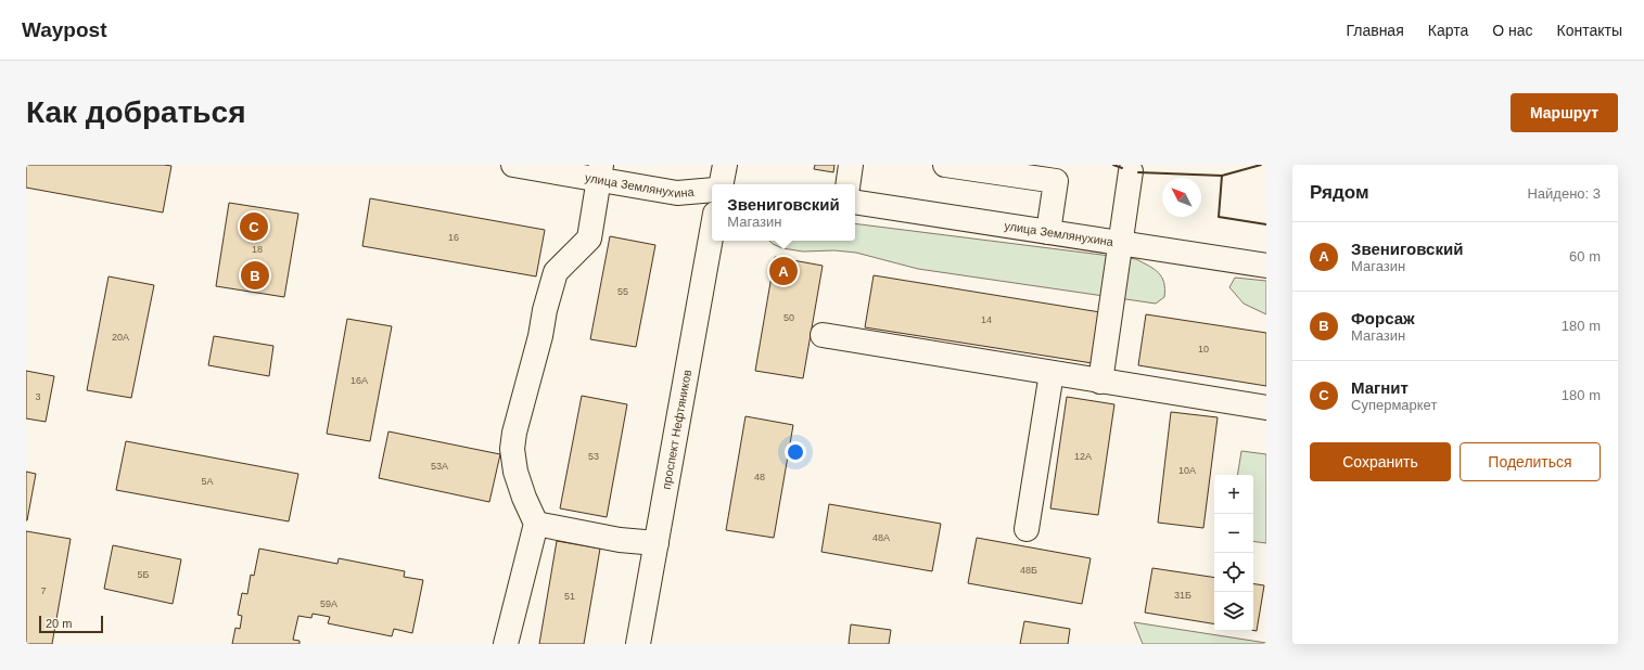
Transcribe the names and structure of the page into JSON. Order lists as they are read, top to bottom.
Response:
{
  "streets": {
    "street": ["улица Землянухина", "проспект Нефтяников"]
  },
  "house_numbers": [
    "16",
    "18",
    "55",
    "50",
    "14",
    "20А",
    "10",
    "16А",
    "3",
    "53",
    "12А",
    "53А",
    "10А",
    "48",
    "5А",
    "48А",
    "48Б",
    "5Б",
    "7",
    "31Б",
    "51",
    "59А"
  ],
  "scale_bar": "20 m",
  "north": "top left",
  "page": {
    "header": "Waypost",
    "nav": [
      "Главная",
      "Карта",
      "О нас",
      "Контакты"
    ],
    "buttons": [
      "Маршрут",
      ["Сохранить", "Поделиться"]
    ],
    "title": "Как добраться",
    "heading": ["Рядом", "Найдено: 3"],
    "popup": ["Звениговский", "Магазин"],
    "pins": ["C", "A", "B"],
    "list": [
      {
        "mark": "A",
        "name": "Звениговский",
        "note": "Магазин",
        "value": "60 m"
      },
      {
        "mark": "B",
        "name": "Форсаж",
        "note": "Магазин",
        "value": "180 m"
      },
      {
        "mark": "C",
        "name": "Магнит",
        "note": "Супермаркет",
        "value": "180 m"
      }
    ],
    "map_buttons": ["+", "−"],
    "scale": "20 m"
  }
}
